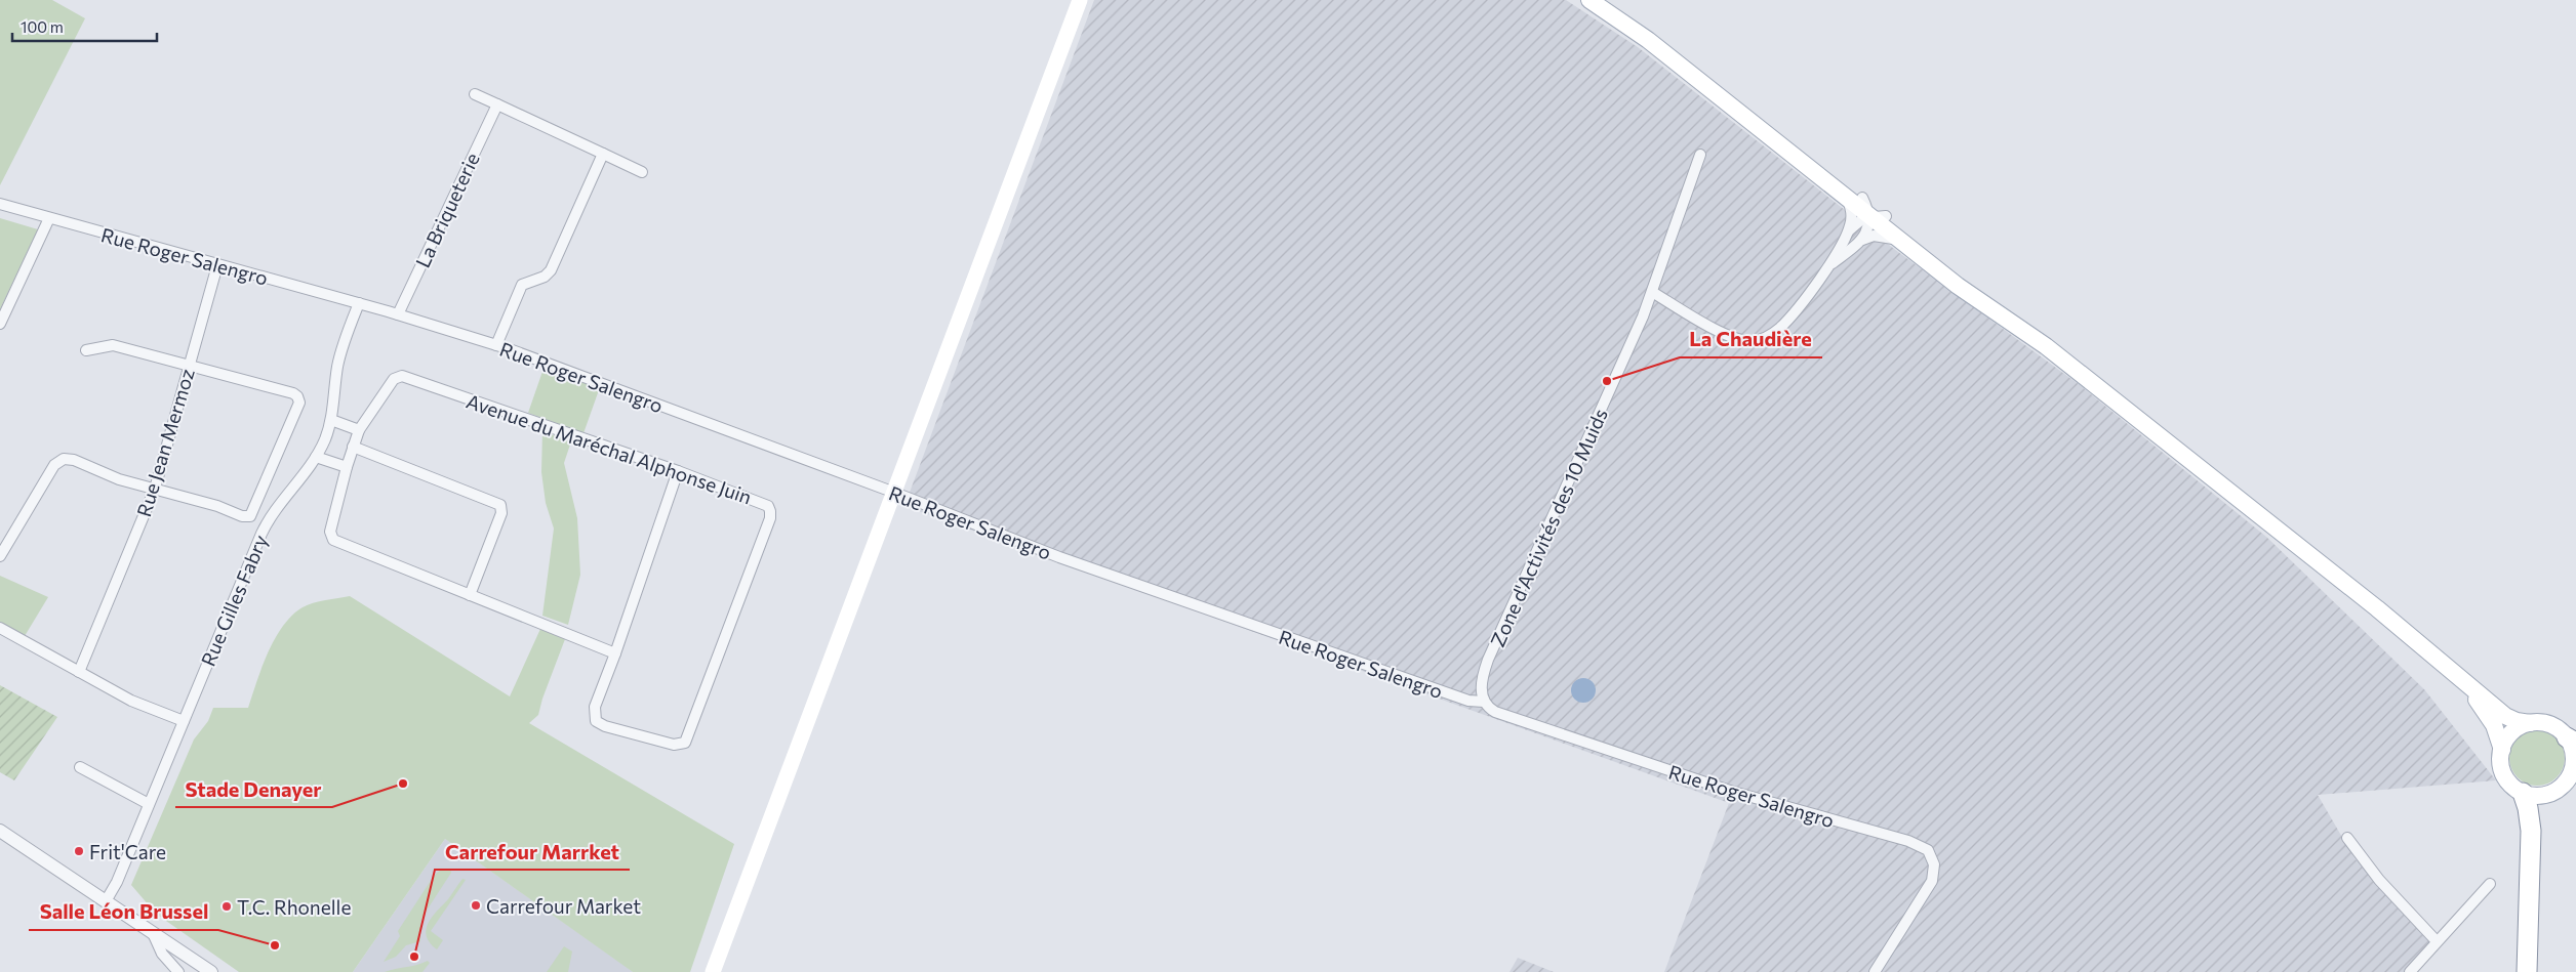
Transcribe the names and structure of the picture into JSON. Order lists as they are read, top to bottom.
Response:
{
  "streets": {
    "street": [
      "La Briqueterie",
      "Rue Roger Salengro",
      "Rue Jean Mermoz",
      "Avenue du Maréchal Alphonse Juin",
      "Zone d'Activités des 10 Muids",
      "Rue Gilles Fabry"
    ]
  },
  "crossings": [
    ["La Briqueterie", "Rue Roger Salengro"],
    ["Rue Roger Salengro", "Rue Jean Mermoz"],
    ["Rue Roger Salengro", "Zone d'Activités des 10 Muids"],
    ["Rue Roger Salengro", "Rue Gilles Fabry"]
  ],
  "places": [
    "La Chaudière",
    "Stade Denayer",
    "Frit'Care",
    "Carrefour Market",
    "T.C. Rhonelle",
    "Salle Léon Brussel",
    "Carrefour Marrket"
  ],
  "scale_bar": "100 m"
}
